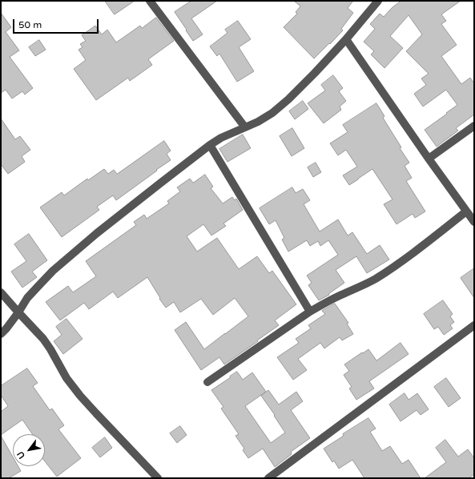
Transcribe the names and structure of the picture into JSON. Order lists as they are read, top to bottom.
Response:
{
  "scale_bar": "50 m",
  "north": "bottom left"
}
